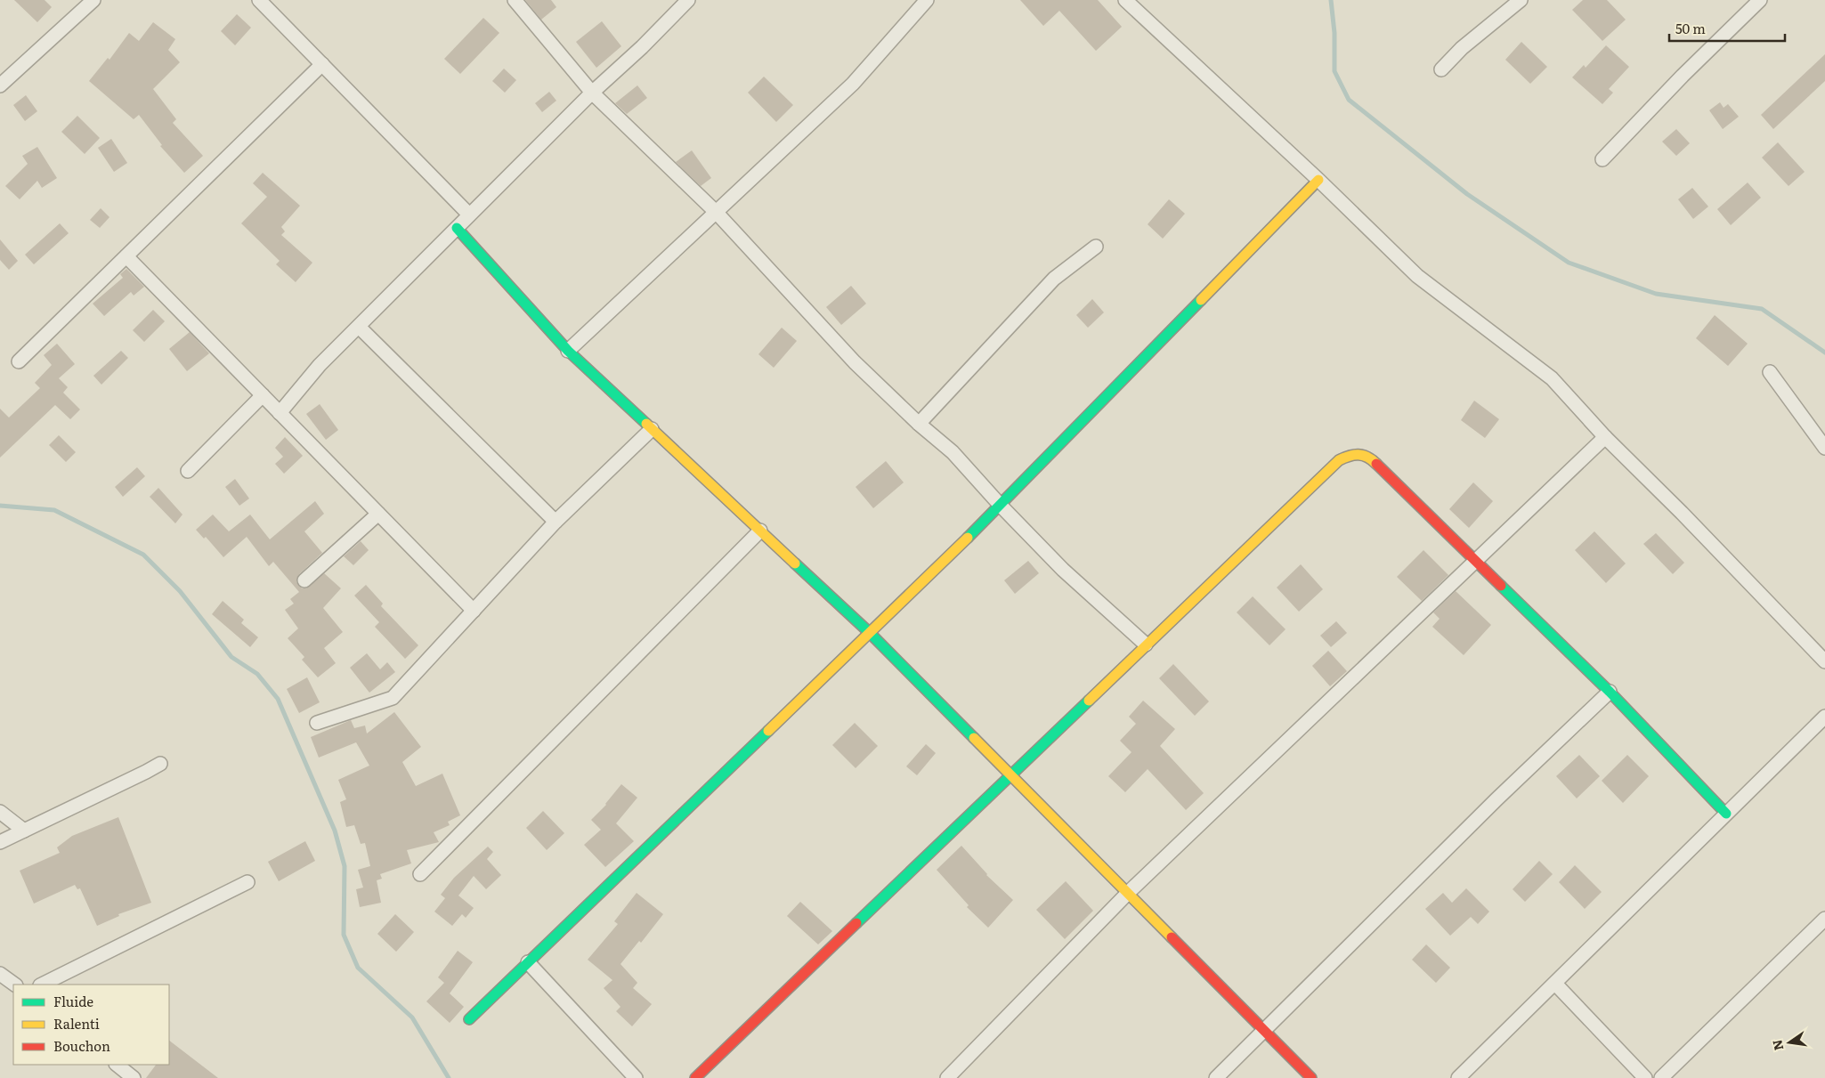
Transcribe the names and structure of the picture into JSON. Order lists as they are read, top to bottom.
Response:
{
  "legend": ["Fluide", "Ralenti", "Bouchon"],
  "scale_bar": "50 m",
  "north": "left"
}
